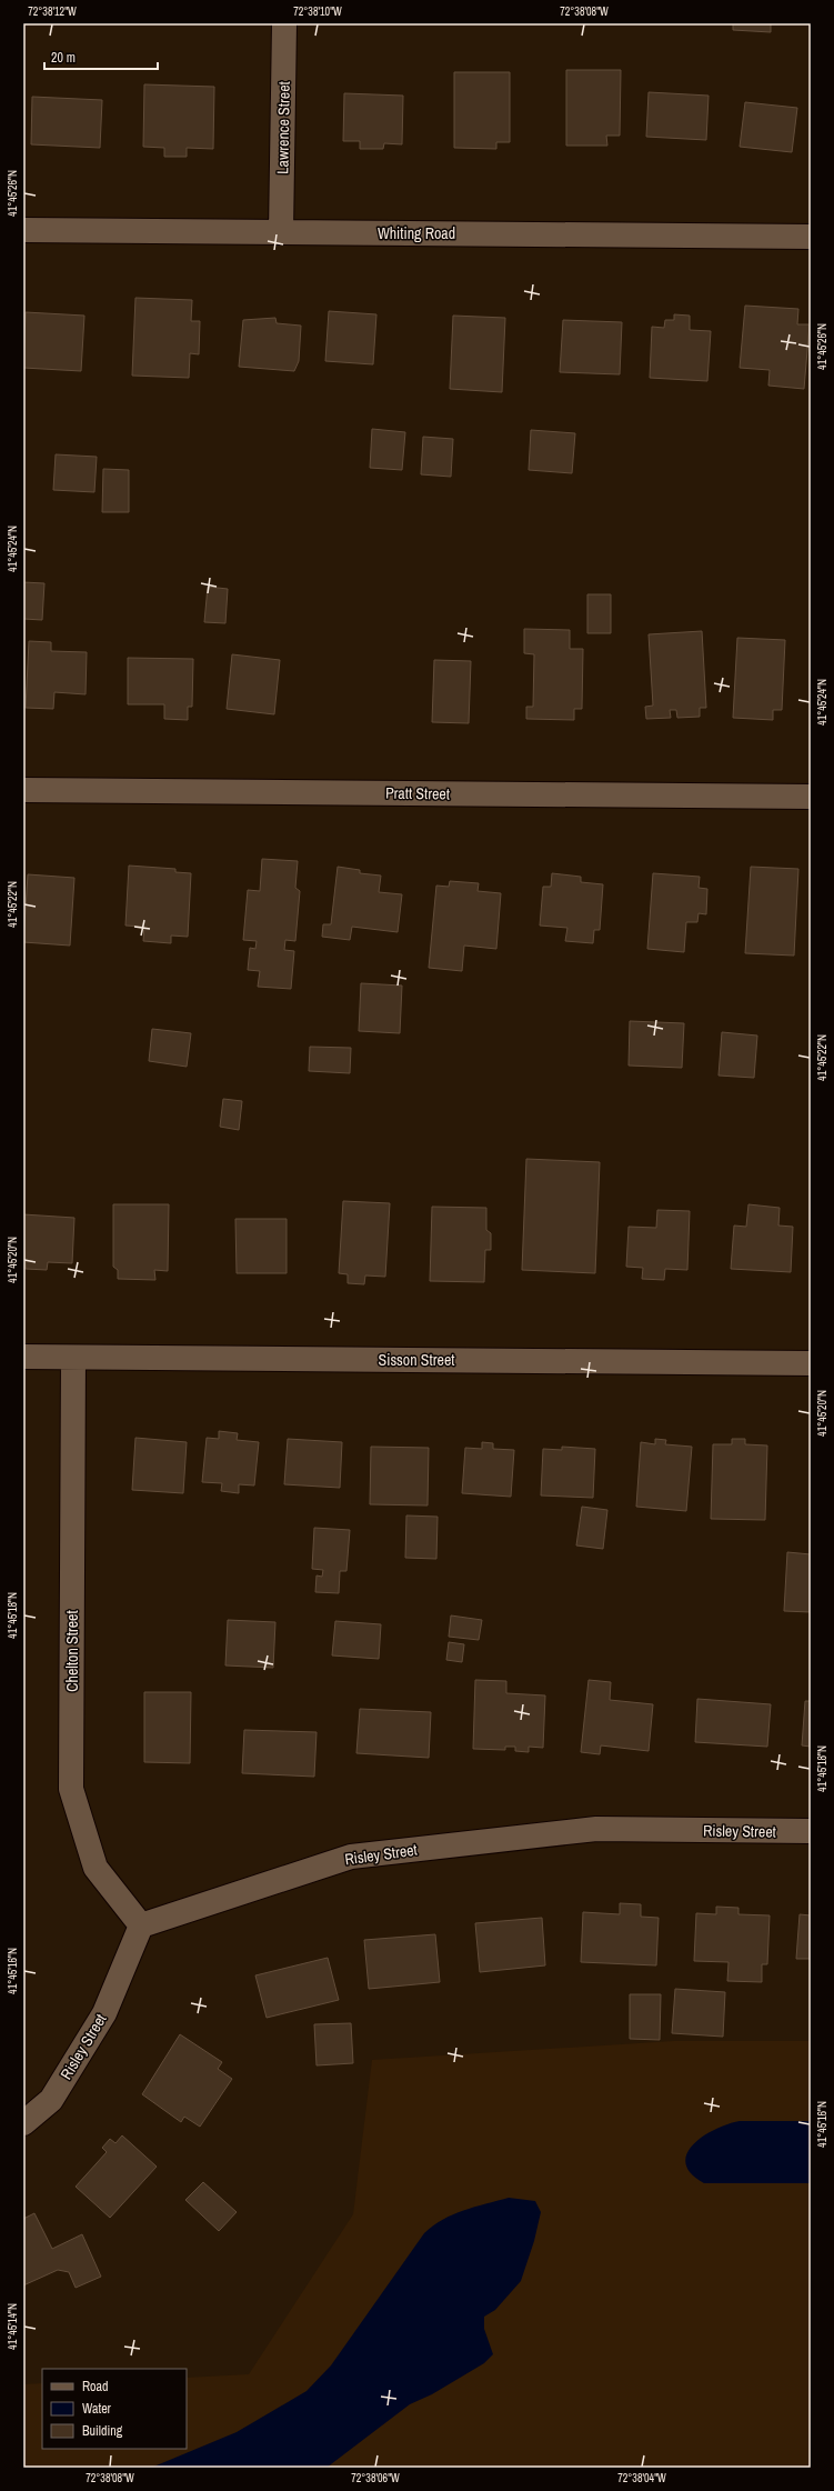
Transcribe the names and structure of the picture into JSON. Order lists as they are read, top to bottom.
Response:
{
  "streets": {
    "street": [
      "Lawrence Street",
      "Whiting Road",
      "Pratt Street",
      "Sisson Street",
      "Chelton Street",
      "Risley Street"
    ]
  },
  "crossings": [
    ["Lawrence Street", "Whiting Road"],
    ["Sisson Street", "Chelton Street"],
    ["Chelton Street", "Risley Street"]
  ],
  "legend": ["Road", "Water", "Building"],
  "scale_bar": "20 m",
  "coordinates": [
    "72°38'12\"W",
    "72°38'10\"W",
    "72°38'08\"W",
    "41°45'26\"N",
    "41°45'24\"N",
    "41°45'22\"N",
    "41°45'20\"N",
    "41°45'18\"N",
    "41°45'16\"N",
    "41°45'14\"N",
    "72°38'06\"W",
    "72°38'04\"W"
  ]
}
